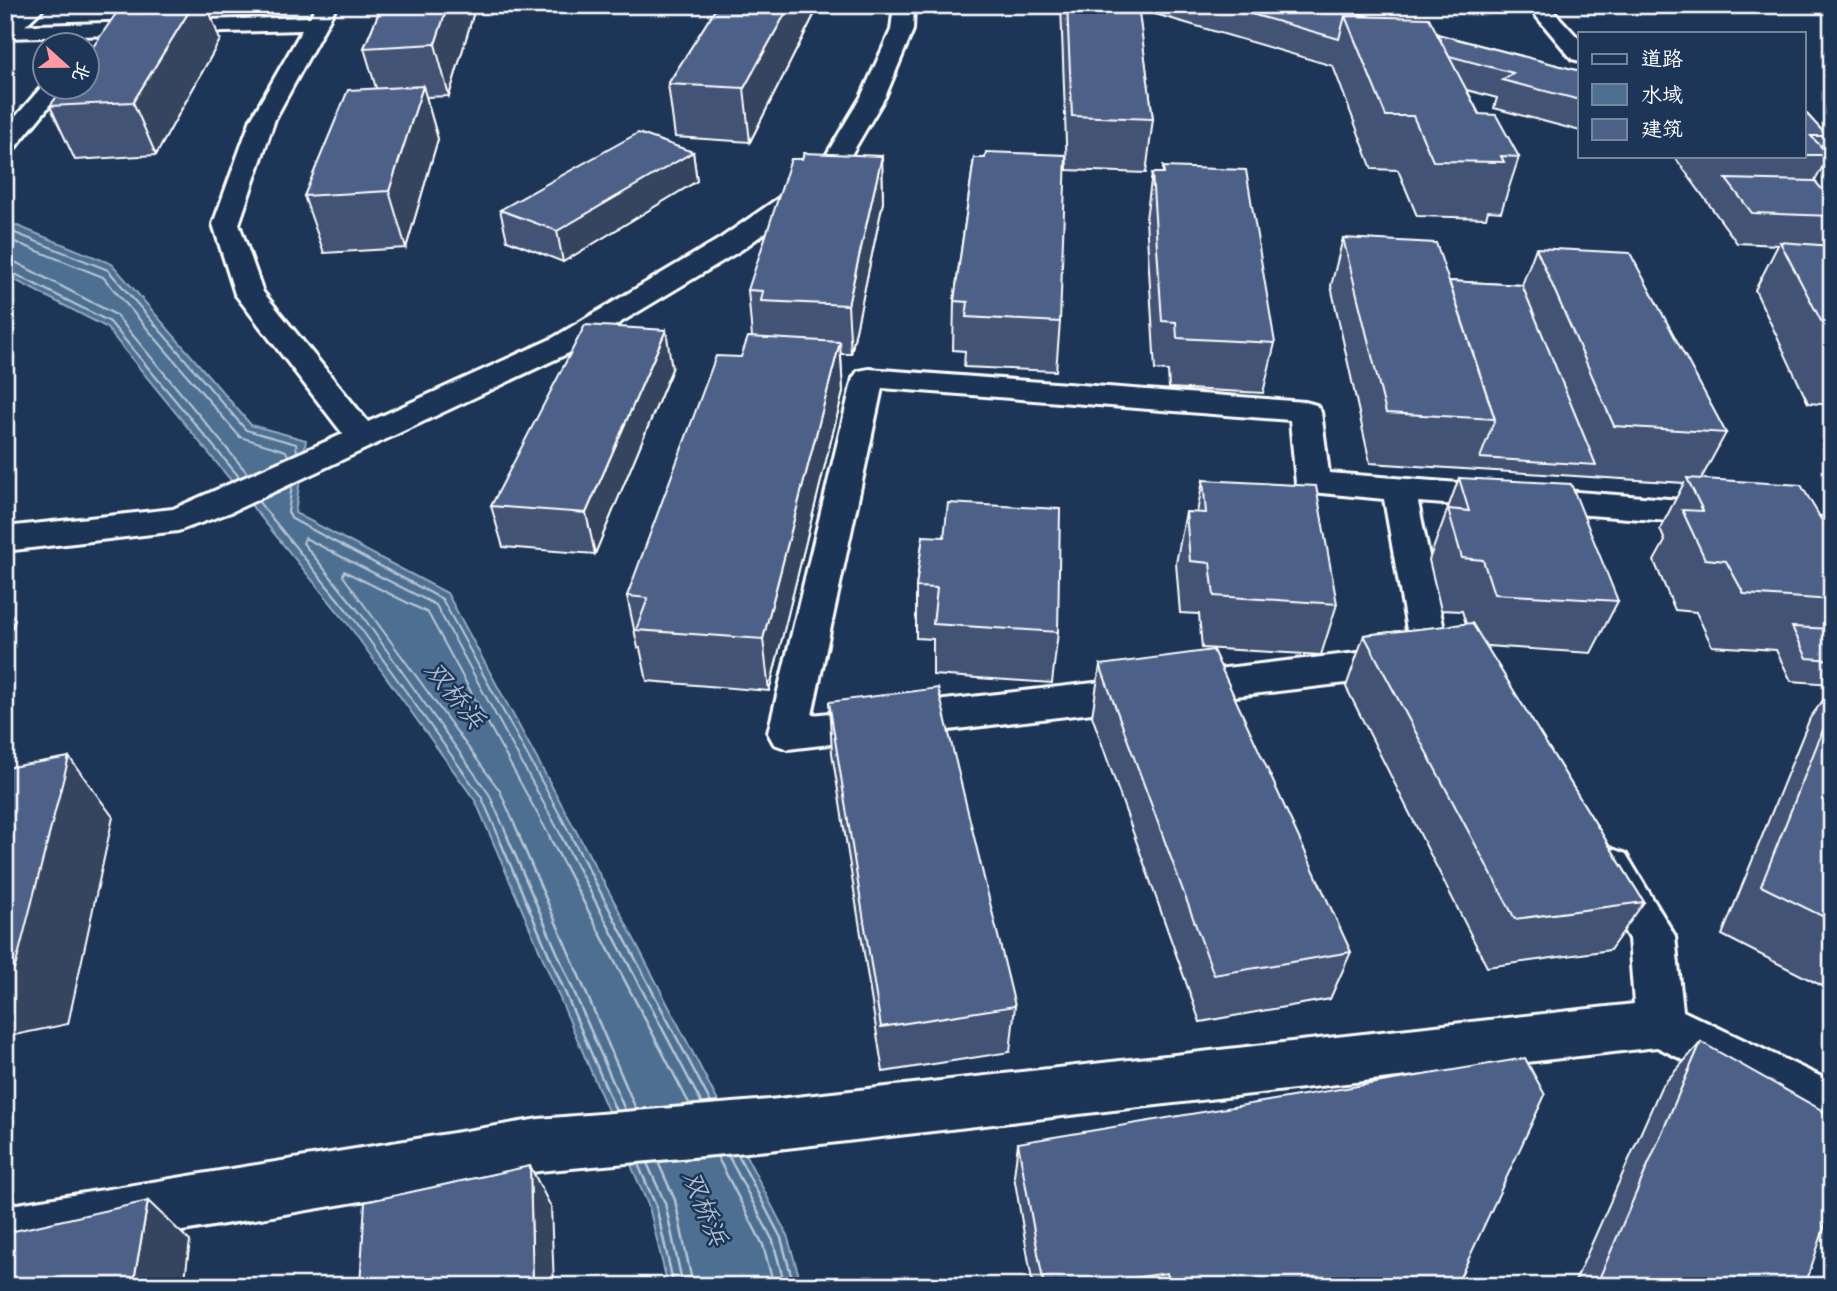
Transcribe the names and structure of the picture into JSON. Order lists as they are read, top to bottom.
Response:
{
  "water": ["双桥浜"],
  "legend": ["道路", "水域", "建筑"],
  "north": "right"
}
